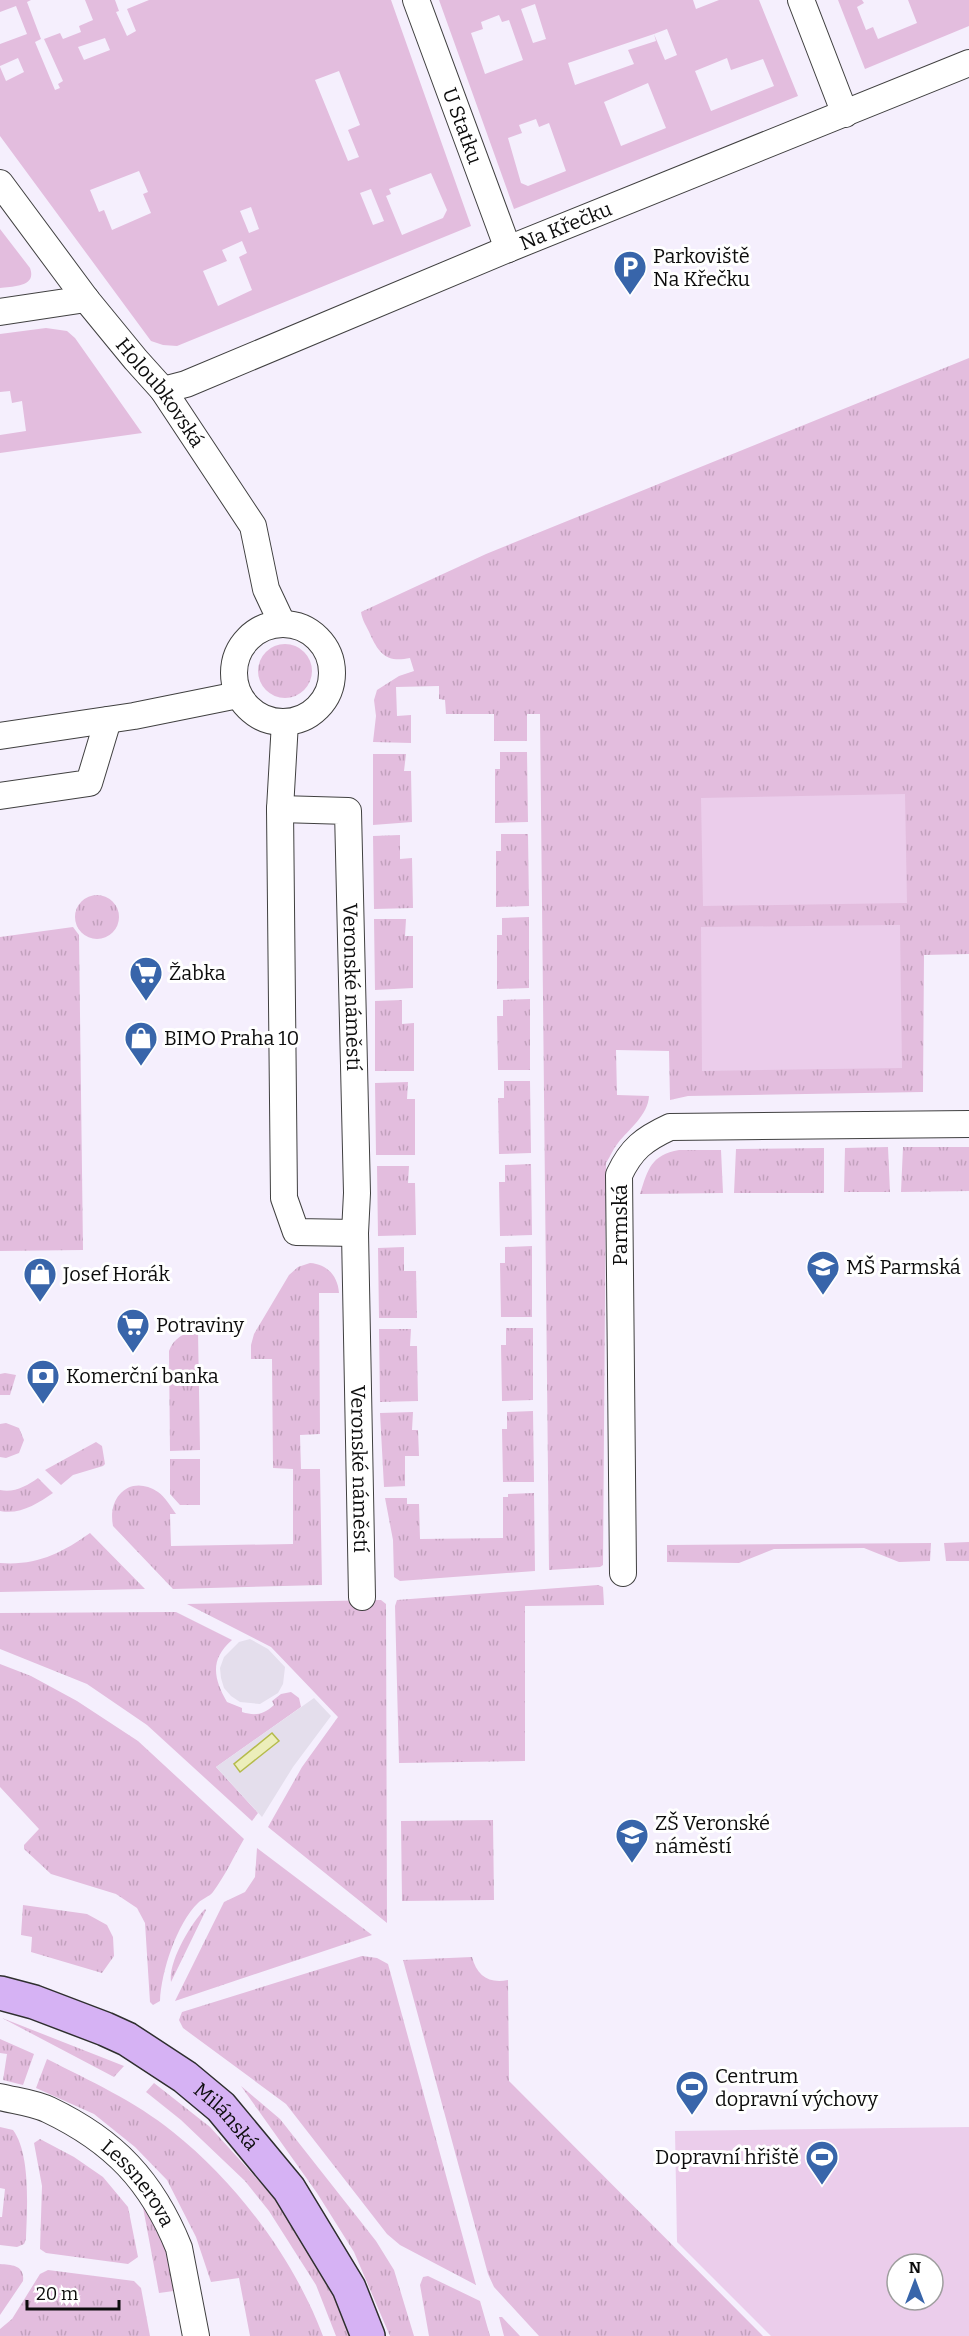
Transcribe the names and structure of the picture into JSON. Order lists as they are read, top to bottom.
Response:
{
  "streets": {
    "street": [
      "U Statku",
      "Na Křečku",
      "Holoubkovská",
      "Veronské náměstí",
      "Parmská",
      "Milánská",
      "Lessnerova"
    ]
  },
  "crossings": [
    ["U Statku", "Na Křečku"],
    ["Na Křečku", "Holoubkovská"]
  ],
  "places": {
    "parking": ["Parkoviště Na Křečku"],
    "supermarket": ["Žabka", "Potraviny"],
    "shop": ["BIMO Praha 10", "Josef Horák"],
    "school or university": ["MŠ Parmská", "ZŠ Veronské náměstí"],
    "bank": ["Komerční banka"],
    "sports": ["Centrum dopravní výchovy", "Dopravní hřiště"]
  },
  "scale_bar": "20 m",
  "north": "top"
}
